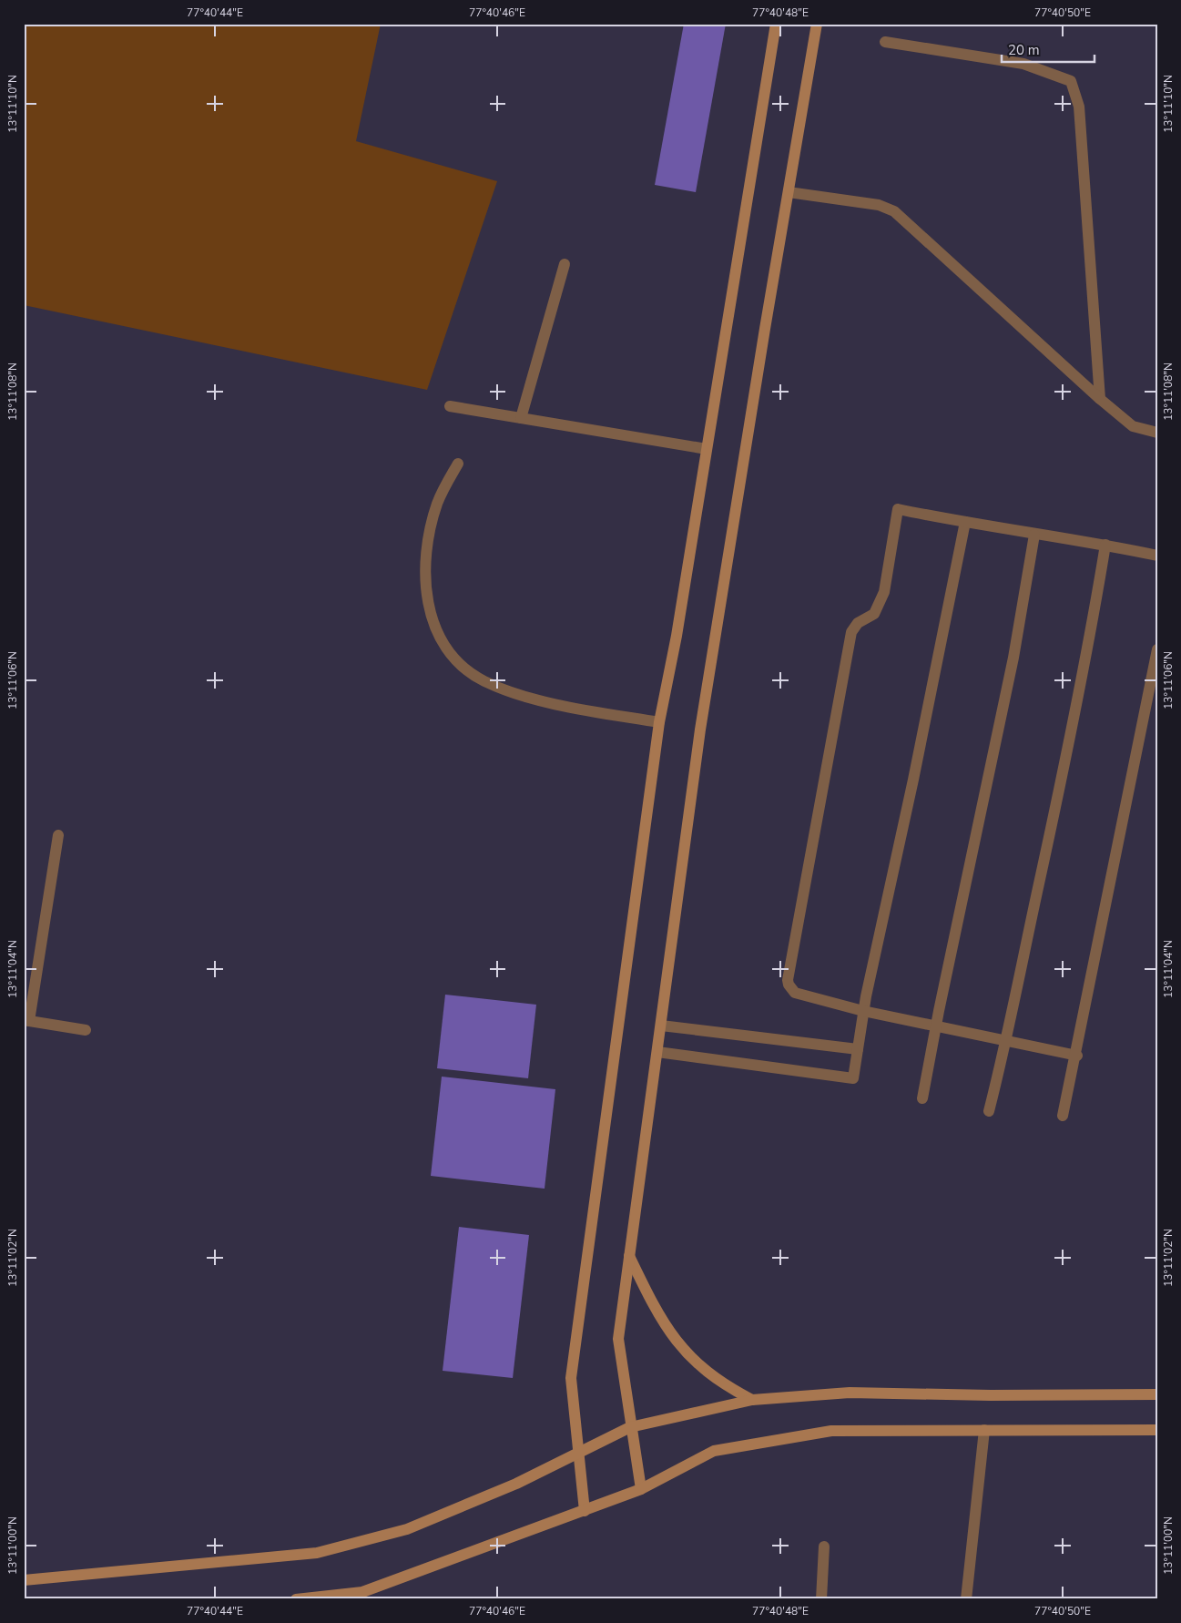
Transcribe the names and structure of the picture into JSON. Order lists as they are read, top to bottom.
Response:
{
  "scale_bar": "20 m",
  "coordinates": [
    "77°40'44\"E",
    "77°40'46\"E",
    "77°40'48\"E",
    "77°40'50\"E",
    "13°11'10\"N",
    "13°11'08\"N",
    "13°11'06\"N",
    "13°11'04\"N",
    "13°11'02\"N",
    "13°11'00\"N"
  ]
}
